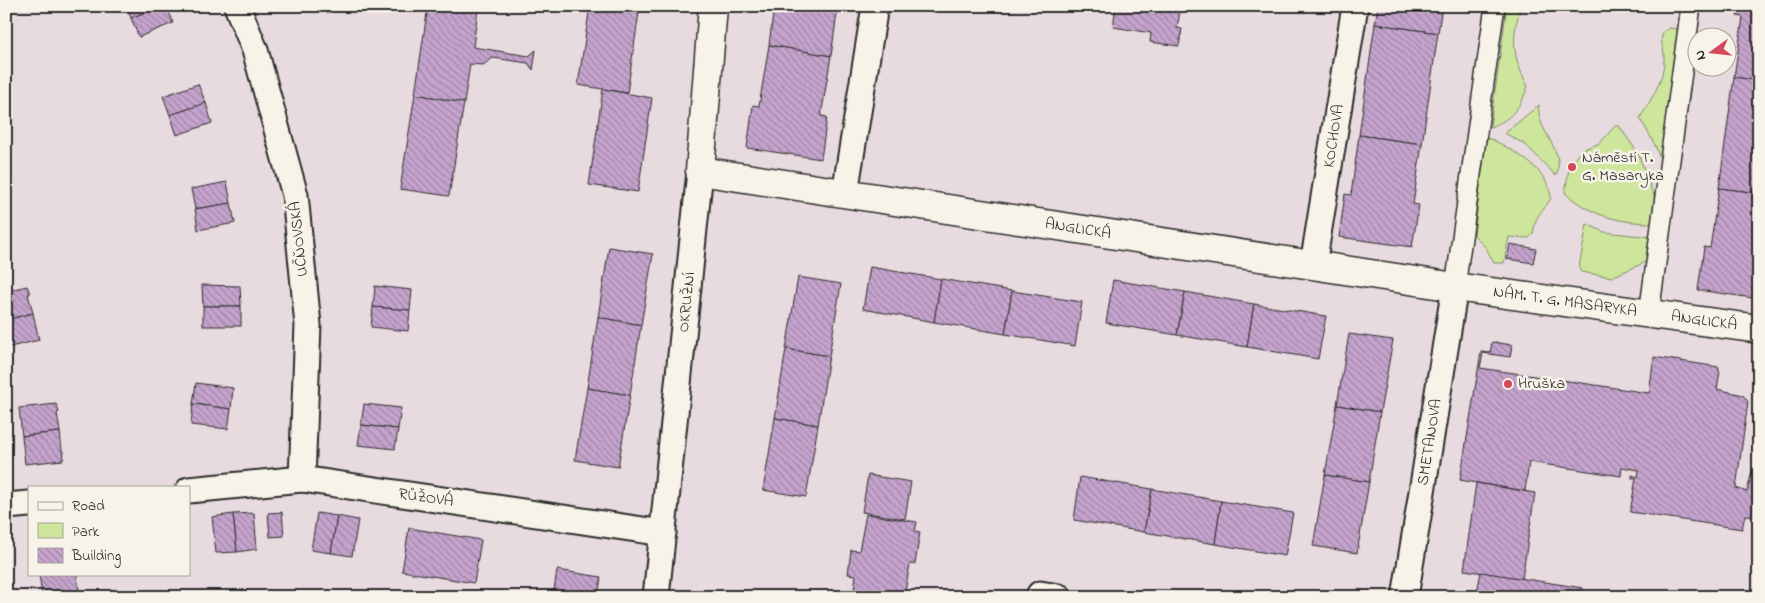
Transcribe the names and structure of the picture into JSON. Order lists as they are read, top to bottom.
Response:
{
  "streets": {
    "street": [
      "KOCHOVA",
      "ANGLICKÁ",
      "UČŇOVSKÁ",
      "OKRUŽNÍ",
      "NÁM. T. G. MASARYKA",
      "SMETANOVA",
      "RŮŽOVÁ"
    ]
  },
  "crossings": [
    ["KOCHOVA", "ANGLICKÁ"],
    ["ANGLICKÁ", "OKRUŽNÍ"],
    ["ANGLICKÁ", "NÁM. T. G. MASARYKA"],
    ["ANGLICKÁ", "SMETANOVA"],
    ["UČŇOVSKÁ", "RŮŽOVÁ"],
    ["OKRUŽNÍ", "RŮŽOVÁ"],
    ["NÁM. T. G. MASARYKA", "SMETANOVA"]
  ],
  "places": ["Náměstí T. G. Masaryka", "Hruška"],
  "legend": ["Road", "Park", "Building"],
  "north": "left"
}
